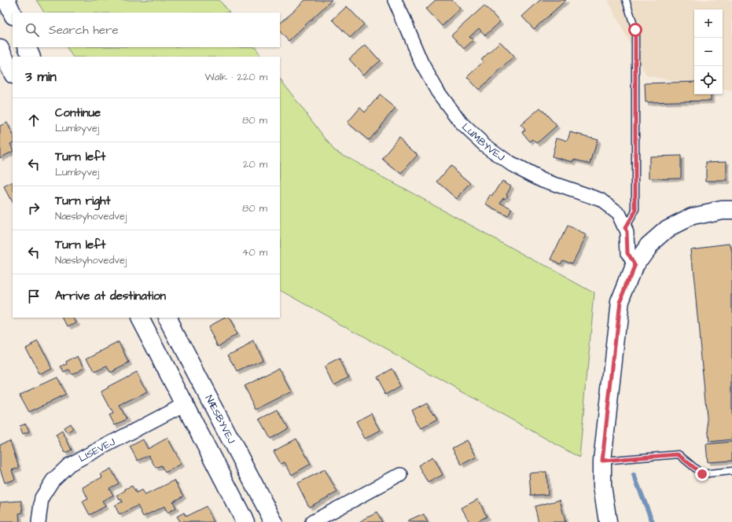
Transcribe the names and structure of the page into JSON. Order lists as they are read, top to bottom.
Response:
{
  "streets": {
    "main road": ["NÆSBYVEJ"],
    "street": ["LUMBYVEJ", "LISEVEJ"]
  },
  "page": {
    "map_buttons": ["+", "−"],
    "search": "Search here",
    "heading": ["3 min", "Walk · 220 m"],
    "list": [
      ["Continue", "Lumbyvej", "80 m"],
      ["Turn left", "Lumbyvej", "20 m"],
      ["Turn right", "Næsbyhovedvej", "80 m"],
      ["Turn left", "Næsbyhovedvej", "40 m"],
      "Arrive at destination"
    ]
  }
}
